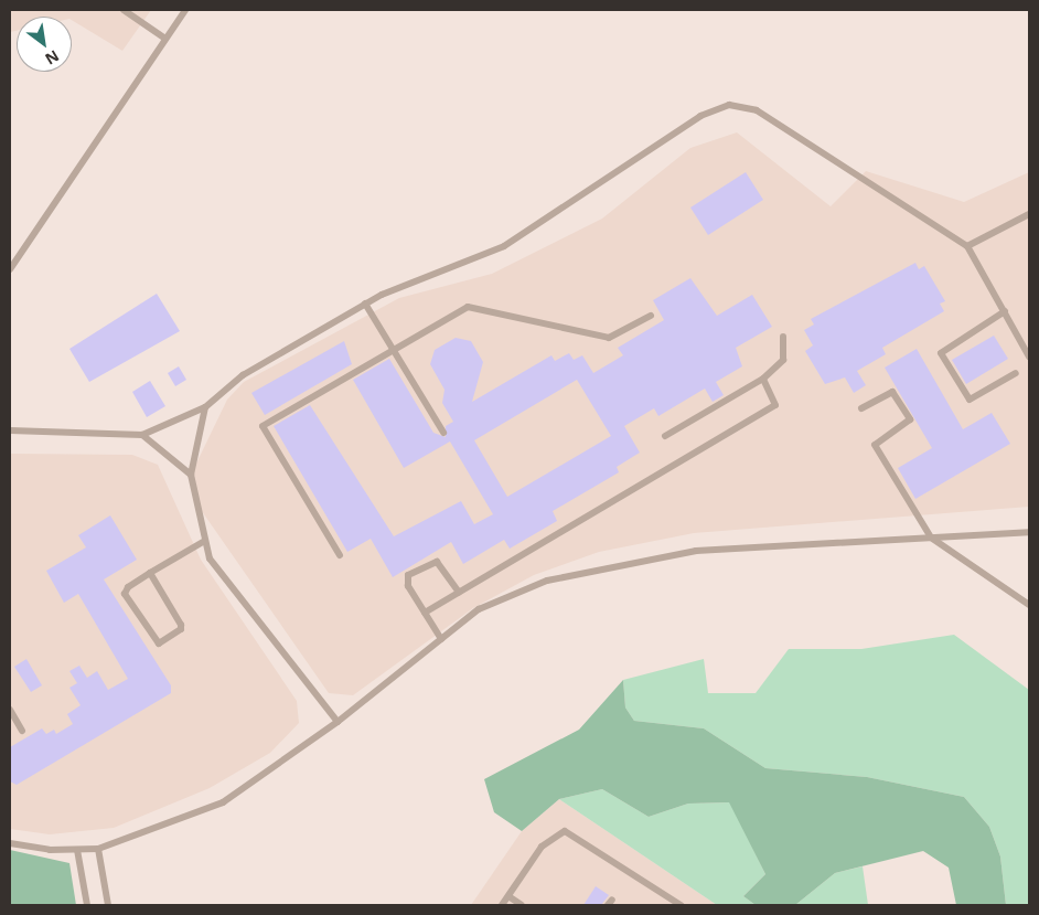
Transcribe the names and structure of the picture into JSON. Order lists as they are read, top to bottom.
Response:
{
  "north": "bottom right"
}
